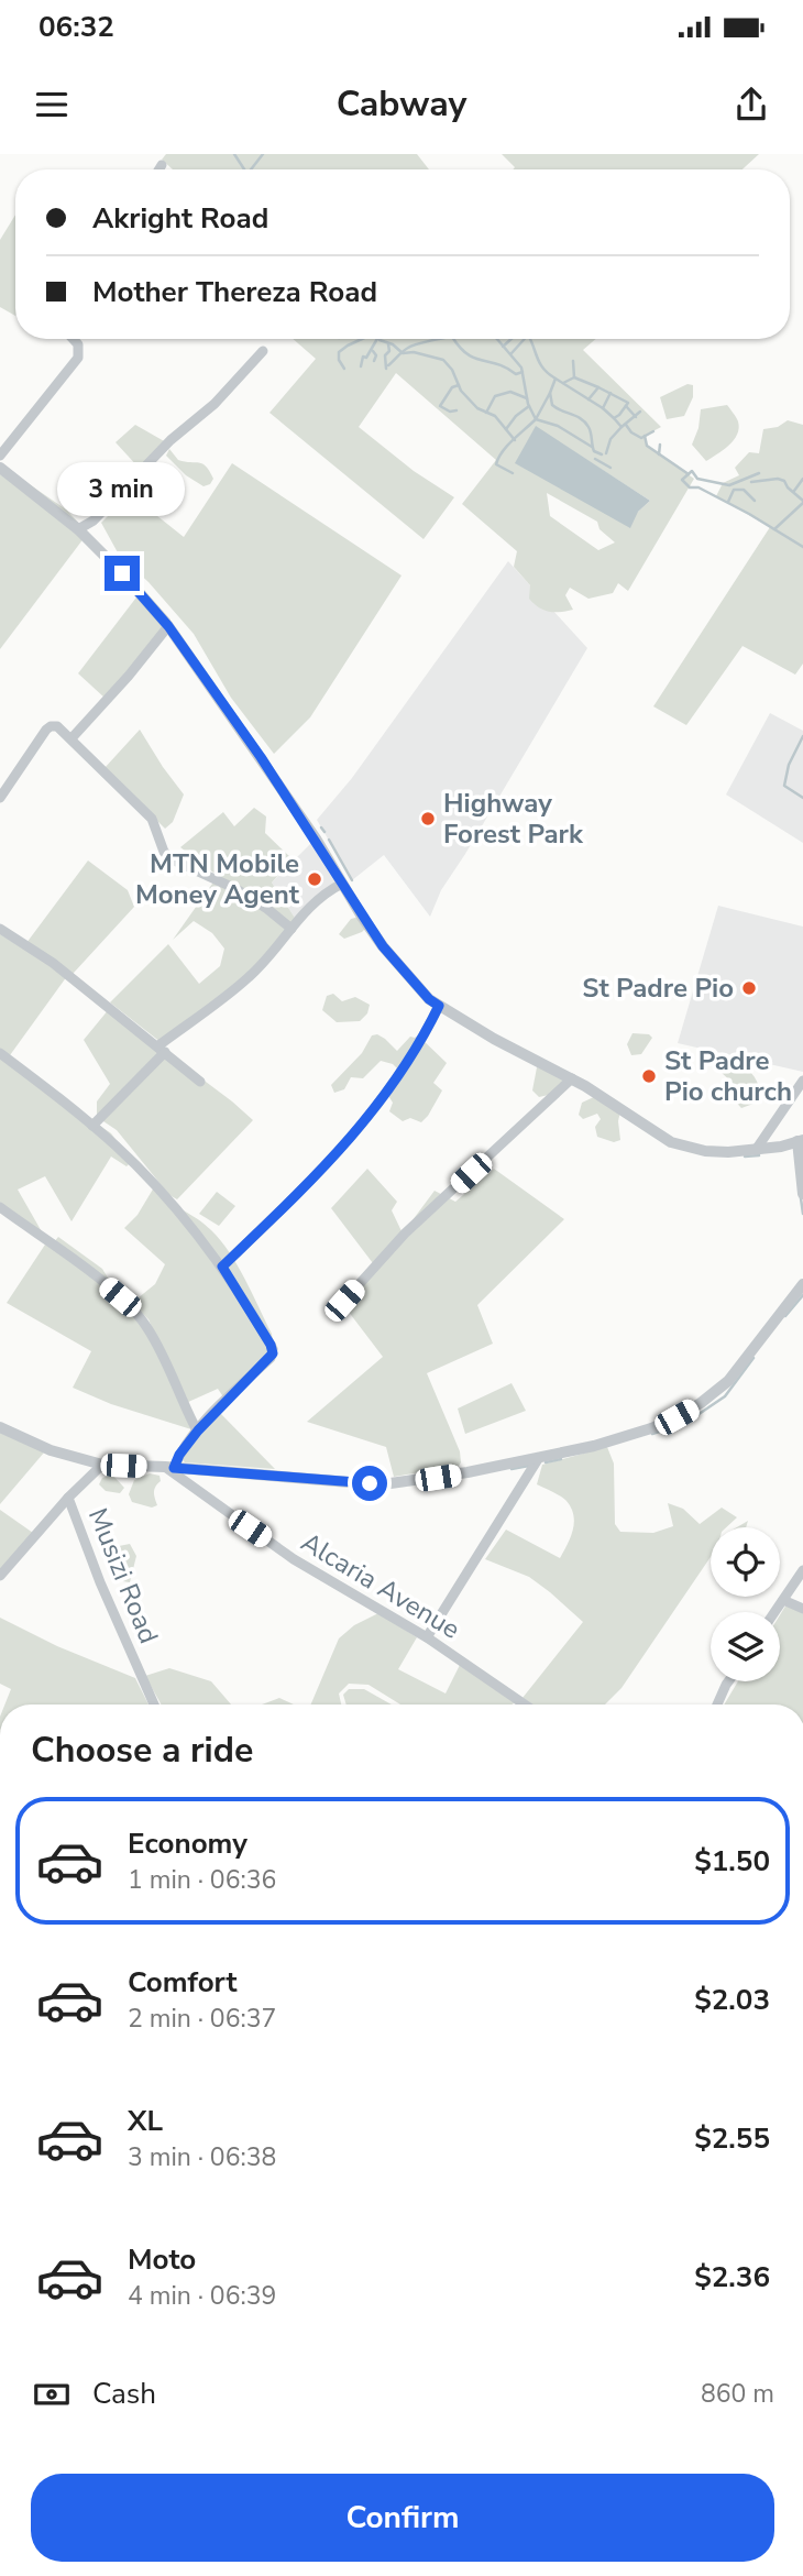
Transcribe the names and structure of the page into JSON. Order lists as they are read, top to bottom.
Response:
{
  "streets": {
    "street": ["Musizi Road", "Alcaria Avenue"]
  },
  "places": [
    "Highway Forest Park",
    "MTN Mobile Money Agent",
    "St Padre Pio",
    "St Padre Pio church"
  ],
  "page": {
    "status": "06:32",
    "header": "Cabway",
    "banner": ["Akright Road", "Mother Thereza Road"],
    "bubble": "3 min",
    "heading": "Choose a ride",
    "list": [
      {
        "name": "Economy",
        "note": "1 min · 06:36",
        "value": "$1.50"
      },
      {
        "name": "Comfort",
        "note": "2 min · 06:37",
        "value": "$2.03"
      },
      {
        "name": "XL",
        "note": "3 min · 06:38",
        "value": "$2.55"
      },
      {
        "name": "Moto",
        "note": "4 min · 06:39",
        "value": "$2.36"
      }
    ],
    "pay": ["Cash", "860 m"],
    "buttons": "Confirm"
  }
}
